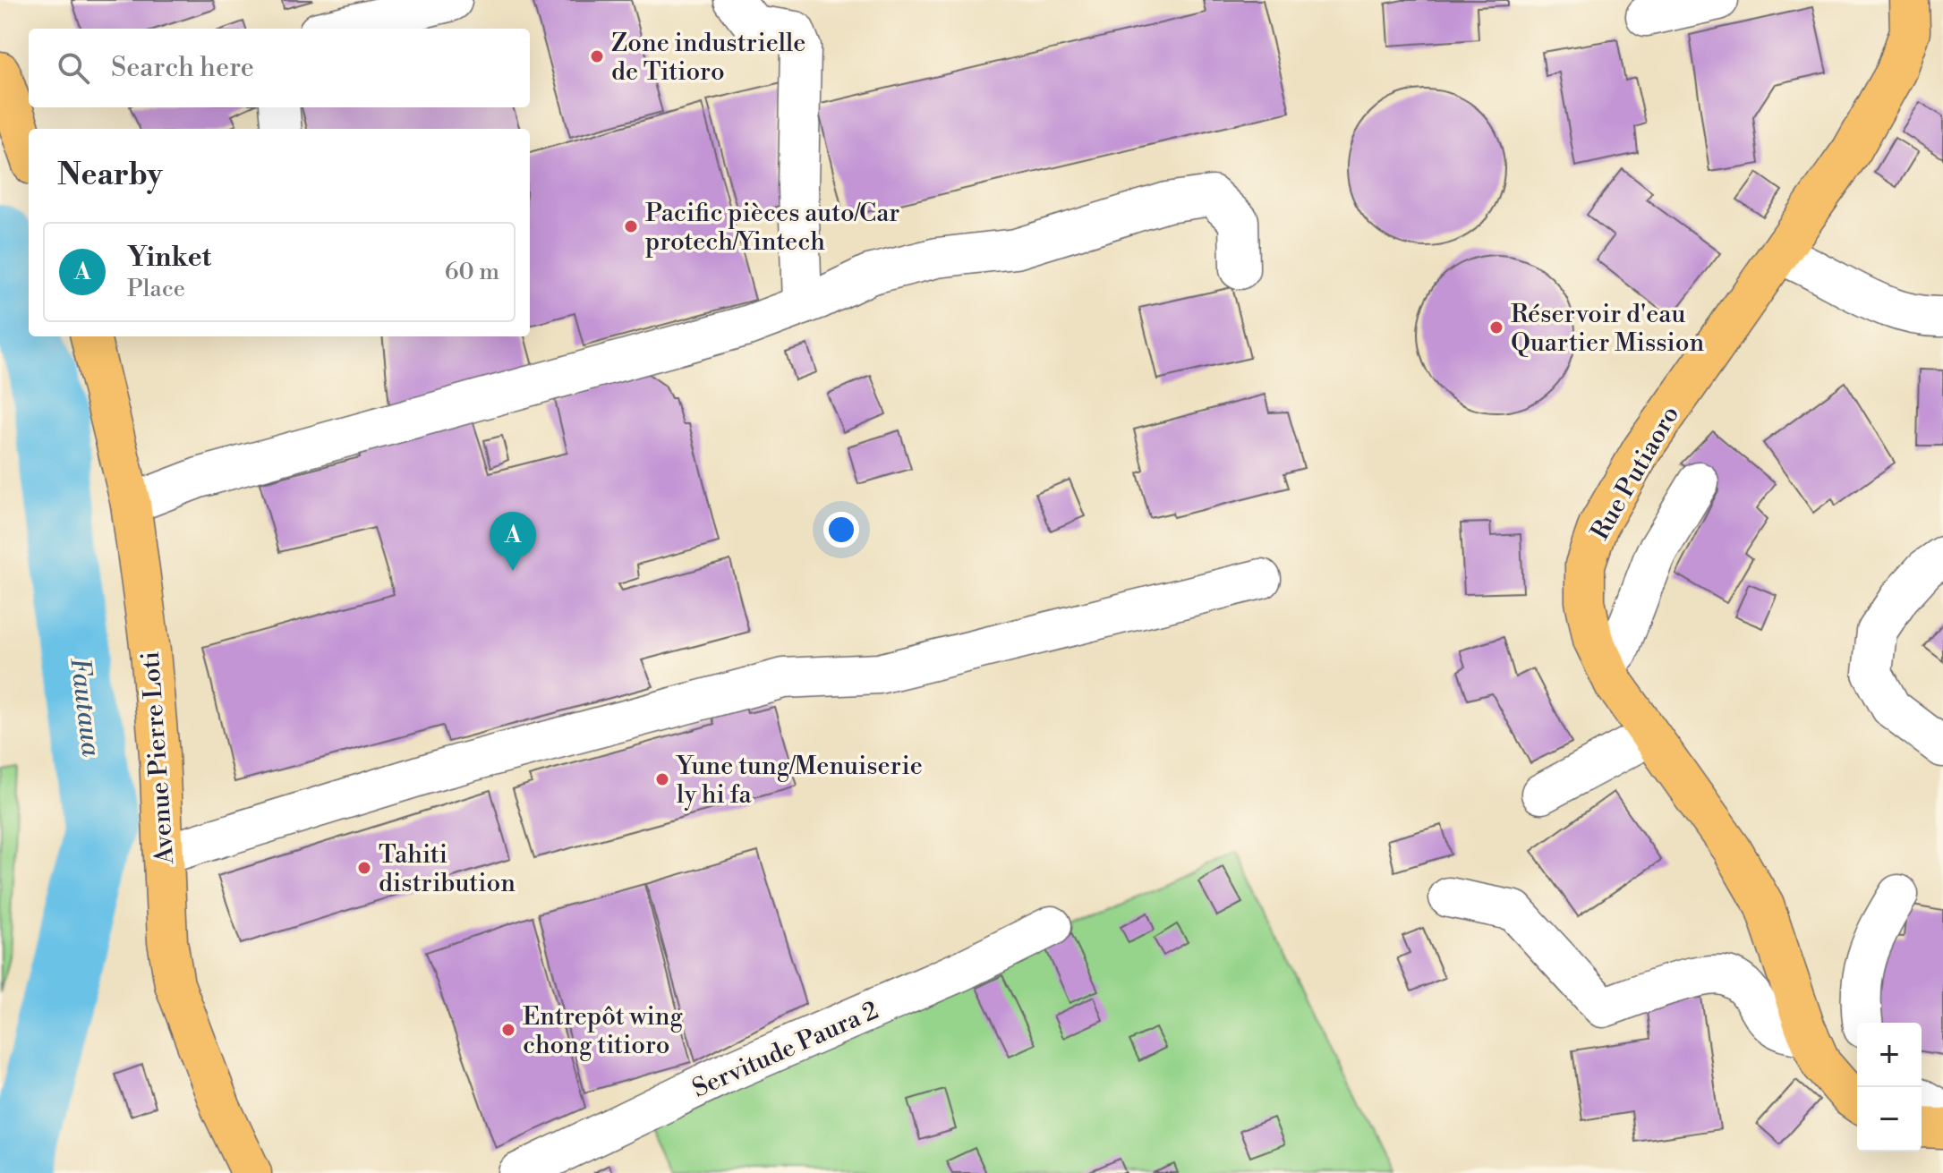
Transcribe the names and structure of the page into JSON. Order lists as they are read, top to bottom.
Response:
{
  "streets": {
    "main road": ["Rue Putiaoro", "Avenue Pierre Loti"],
    "street": ["Servitude Paura 2"]
  },
  "water": ["Fautaua"],
  "places": [
    "Zone industrielle de Titioro",
    "Pacific pièces auto/Car protech/Yintech",
    "Réservoir d'eau Quartier Mission",
    "Yune tung/Menuiserie ly hi fa",
    "Tahiti distribution",
    "Entrepôt wing chong titioro"
  ],
  "page": {
    "search": "Search here",
    "heading": "Nearby",
    "list": [
      {
        "mark": "A",
        "name": "Yinket",
        "note": "Place",
        "value": "60 m"
      }
    ],
    "pins": "A",
    "map_buttons": ["+", "−"]
  }
}
